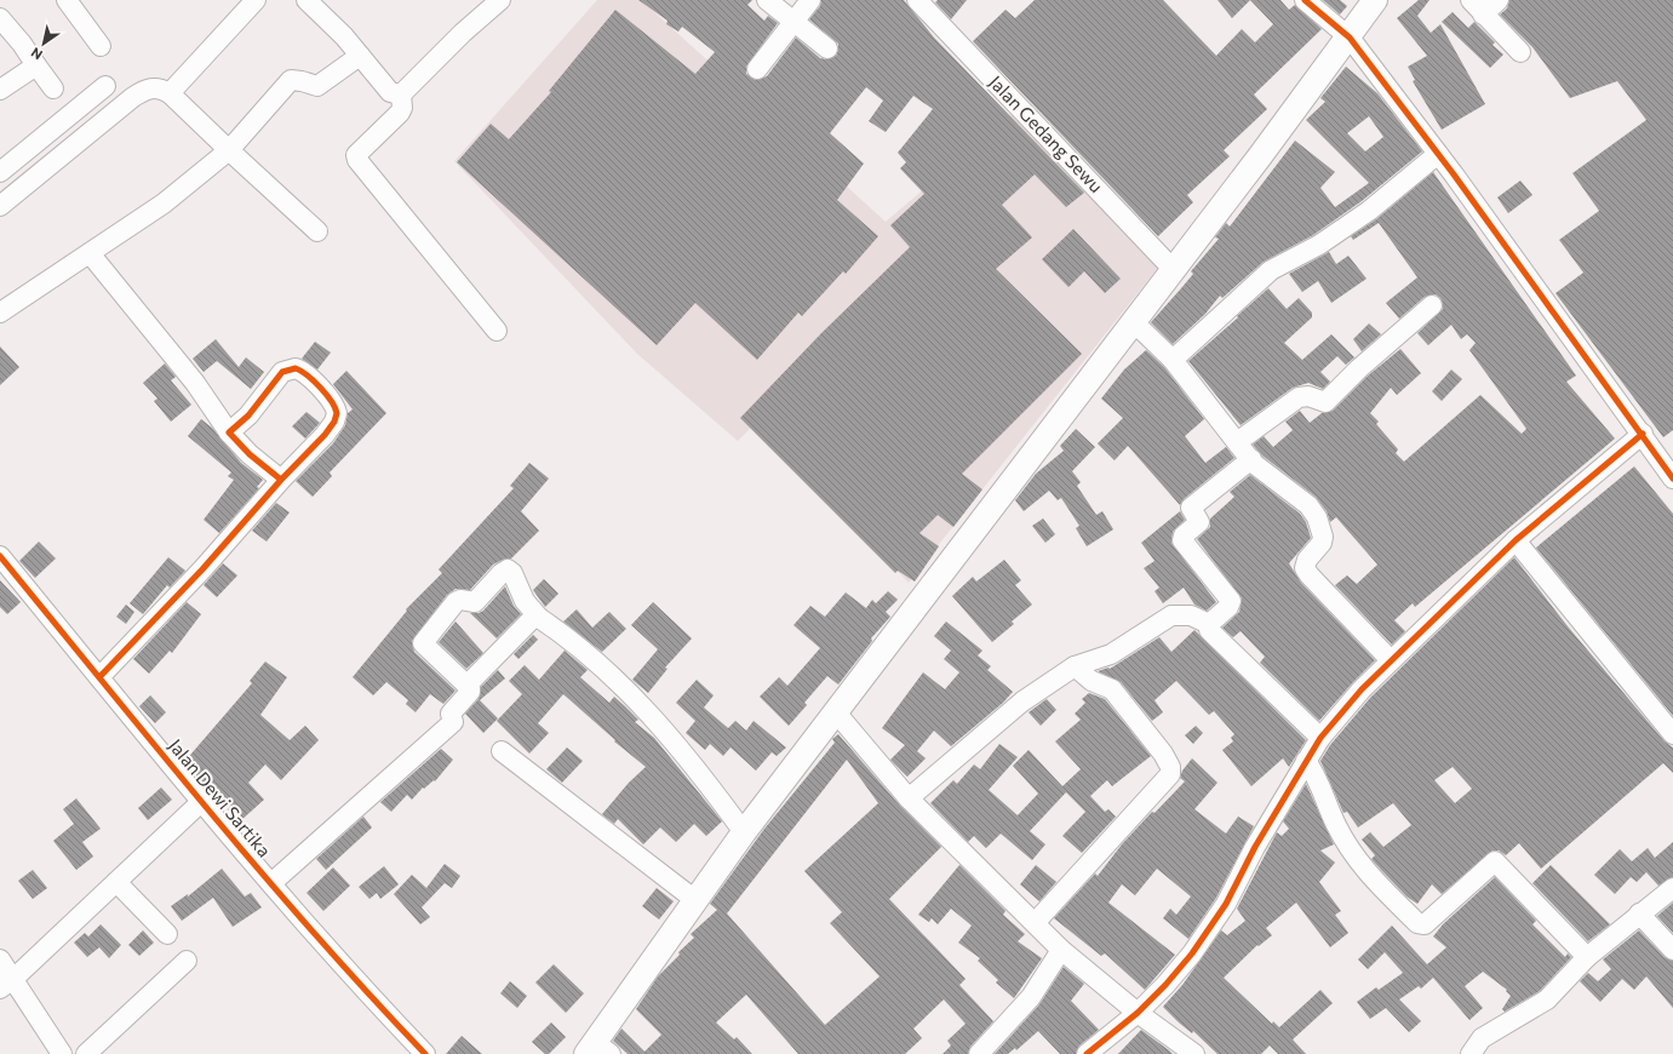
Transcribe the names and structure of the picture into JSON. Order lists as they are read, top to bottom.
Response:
{
  "streets": {
    "street": ["Jalan Gedang Sewu", "Jalan Dewi Sartika"]
  },
  "north": "bottom left"
}
